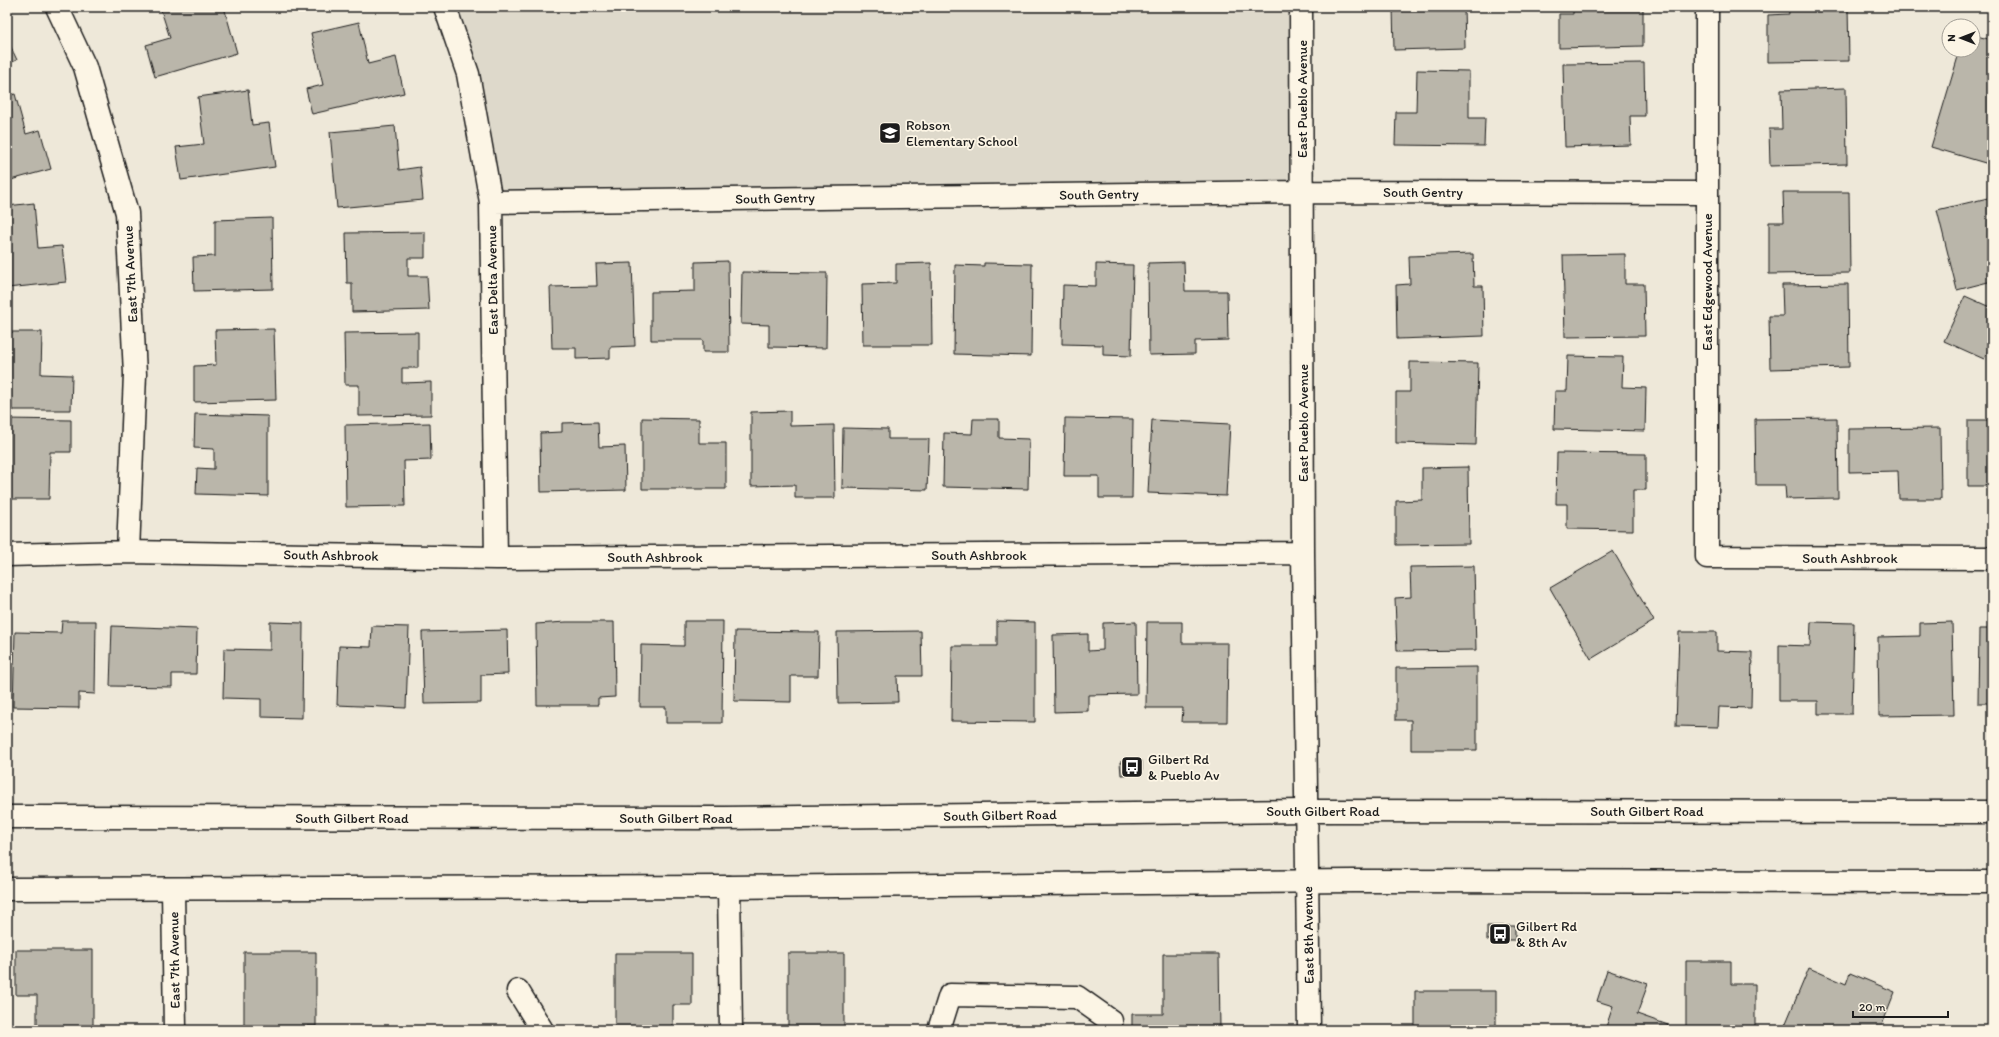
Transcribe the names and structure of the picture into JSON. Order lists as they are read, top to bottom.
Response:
{
  "streets": {
    "street": [
      "East Pueblo Avenue",
      "South Gentry",
      "East 7th Avenue",
      "East Delta Avenue",
      "East Edgewood Avenue",
      "South Ashbrook",
      "South Gilbert Road",
      "East 8th Avenue"
    ]
  },
  "crossings": [
    ["East Pueblo Avenue", "South Gentry"],
    ["East Pueblo Avenue", "South Ashbrook"],
    ["East Pueblo Avenue", "South Gilbert Road"],
    ["East Pueblo Avenue", "East 8th Avenue"],
    ["South Gentry", "East Delta Avenue"],
    ["South Gentry", "East Edgewood Avenue"],
    ["East 7th Avenue", "South Ashbrook"],
    ["East Delta Avenue", "South Ashbrook"],
    ["East Edgewood Avenue", "South Ashbrook"]
  ],
  "places": {
    "school or university": ["Robson Elementary School"],
    "bus stop": ["Gilbert Rd & Pueblo Av", "Gilbert Rd & 8th Av"]
  },
  "scale_bar": "20 m",
  "north": "left"
}
